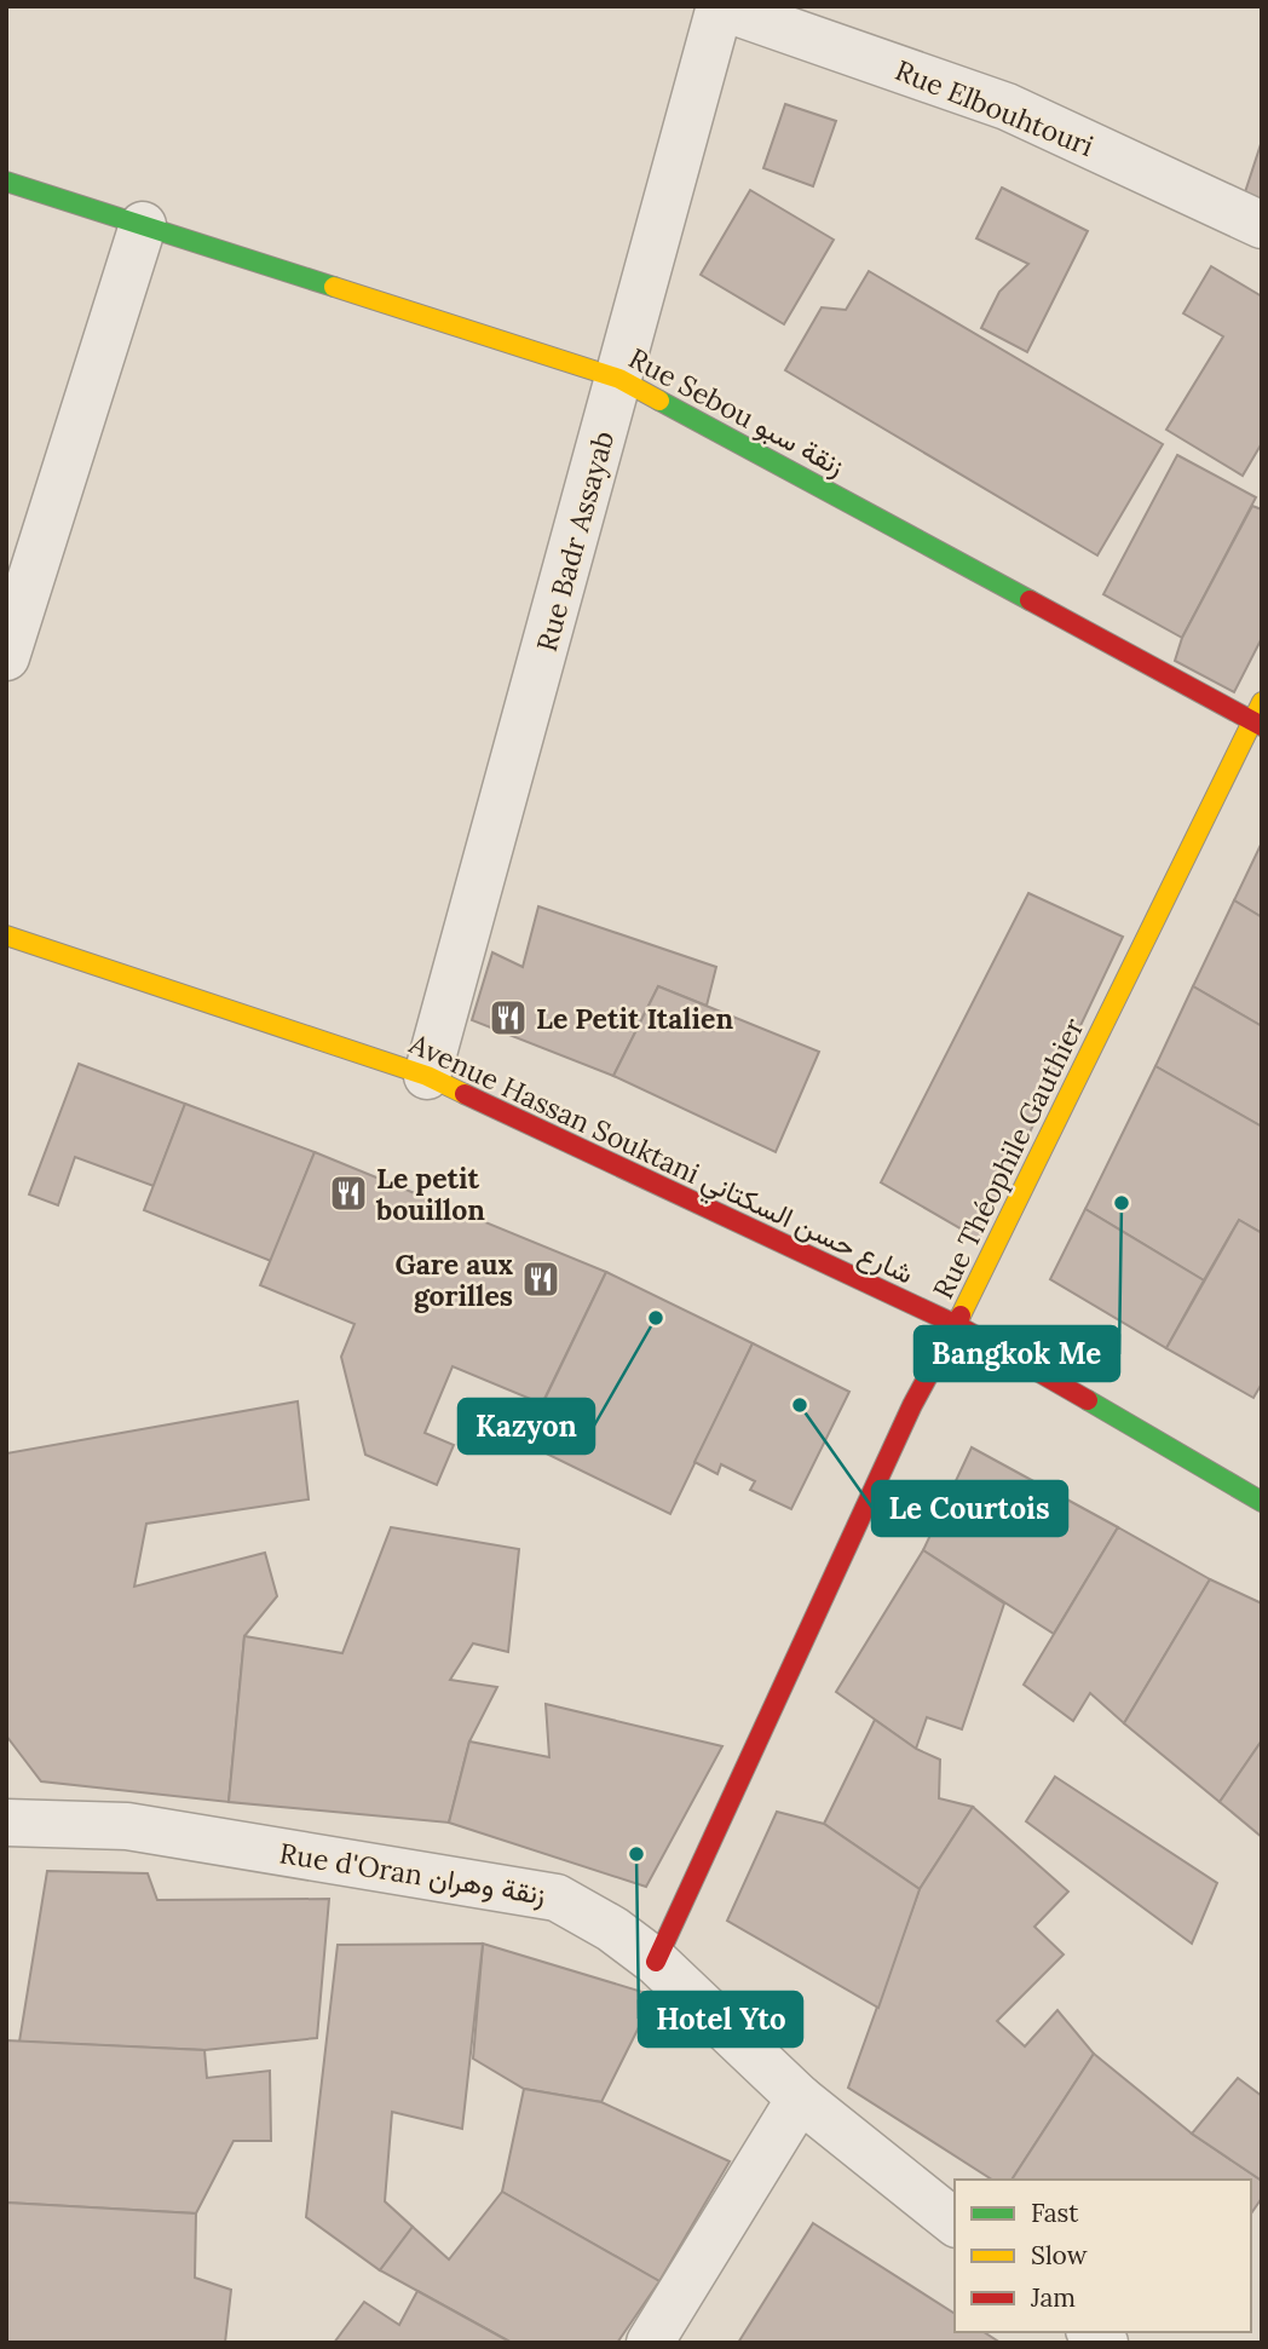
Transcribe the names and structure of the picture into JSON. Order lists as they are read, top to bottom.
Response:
{
  "streets": {
    "street": [
      "Rue Elbouhtouri",
      "Rue Sebou زنقة سبو",
      "Rue Badr Assayab",
      "Avenue Hassan Souktani شارع حسن السكتاني",
      "Rue Théophile Gauthier",
      "Rue d'Oran زنقة وهران"
    ]
  },
  "crossings": [
    ["Rue Elbouhtouri", "Rue Badr Assayab"],
    ["Rue Sebou زنقة سبو", "Rue Badr Assayab"],
    ["Rue Sebou زنقة سبو", "Rue Théophile Gauthier"],
    ["Rue Badr Assayab", "Avenue Hassan Souktani شارع حسن السكتاني"],
    ["Avenue Hassan Souktani شارع حسن السكتاني", "Rue Théophile Gauthier"],
    ["Rue Théophile Gauthier", "Rue d'Oran زنقة وهران"]
  ],
  "places": {
    "restaurant": ["Le Petit Italien", "Le petit bouillon", "Gare aux gorilles"],
    "other": [
      "Bangkok Me",
      "Kazyon",
      "Le Courtois",
      "Hotel Yto"
    ]
  },
  "legend": ["Fast", "Slow", "Jam"]
}
